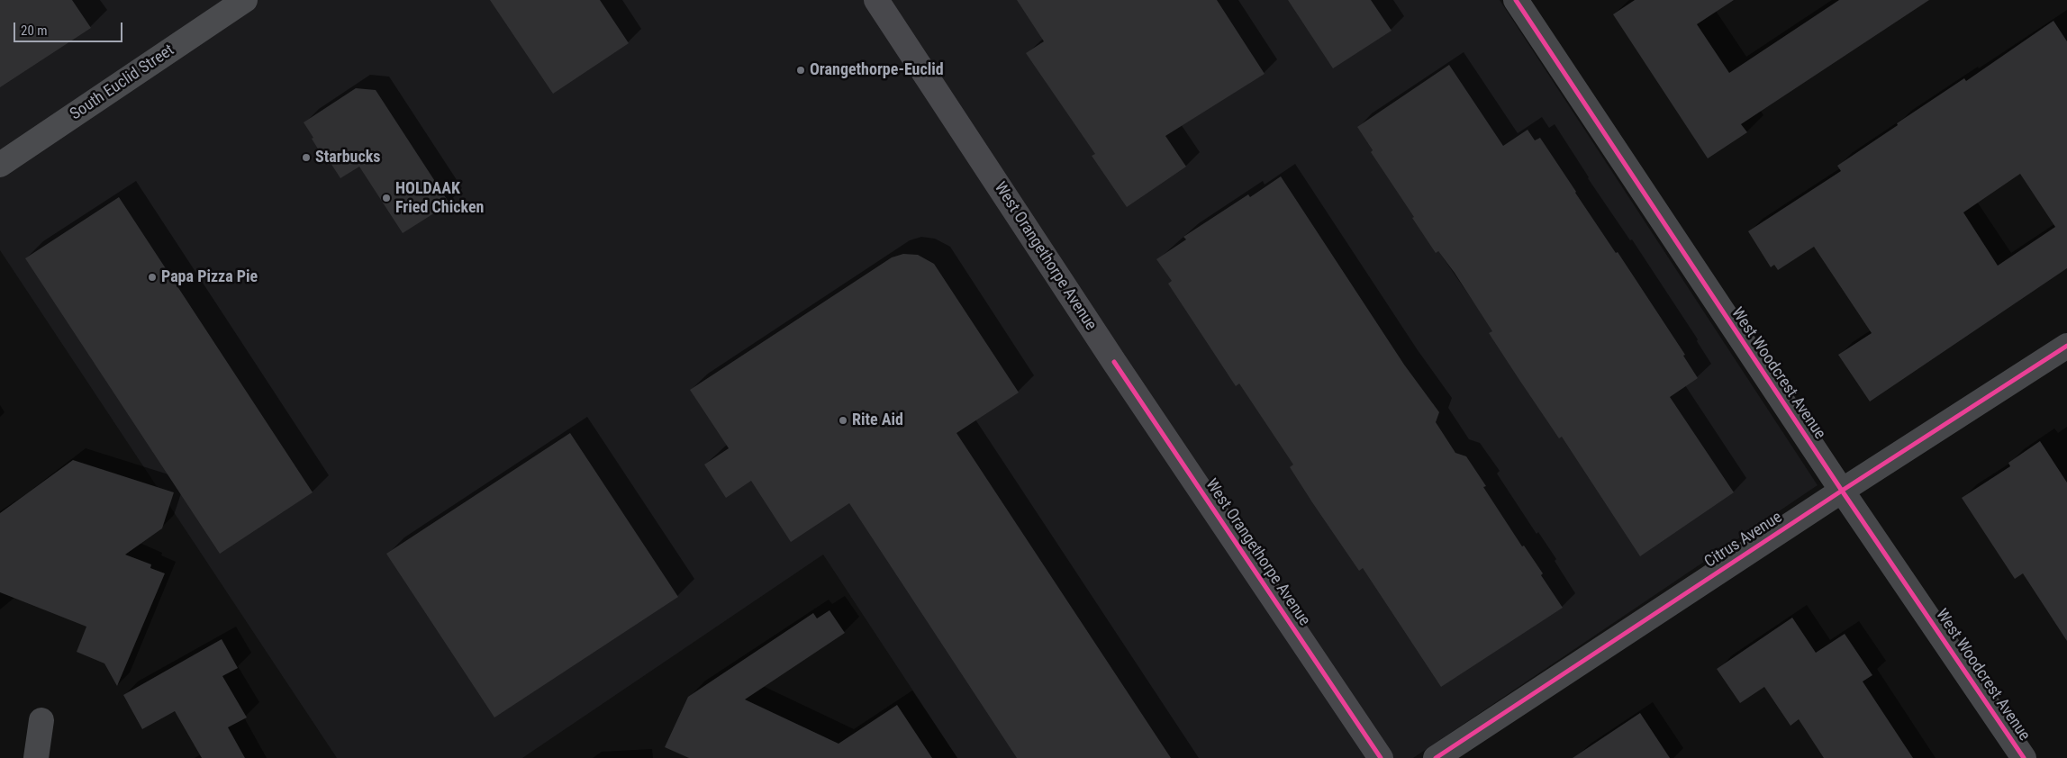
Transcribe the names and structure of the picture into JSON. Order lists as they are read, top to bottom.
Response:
{
  "streets": {
    "main road": ["South Euclid Street", "West Orangethorpe Avenue"],
    "street": ["West Woodcrest Avenue", "Citrus Avenue"]
  },
  "crossings": [
    ["West Woodcrest Avenue", "Citrus Avenue"]
  ],
  "places": [
    "Orangethorpe-Euclid",
    "Starbucks",
    "HOLDAAK Fried Chicken",
    "Papa Pizza Pie",
    "Rite Aid"
  ],
  "scale_bar": "20 m"
}
